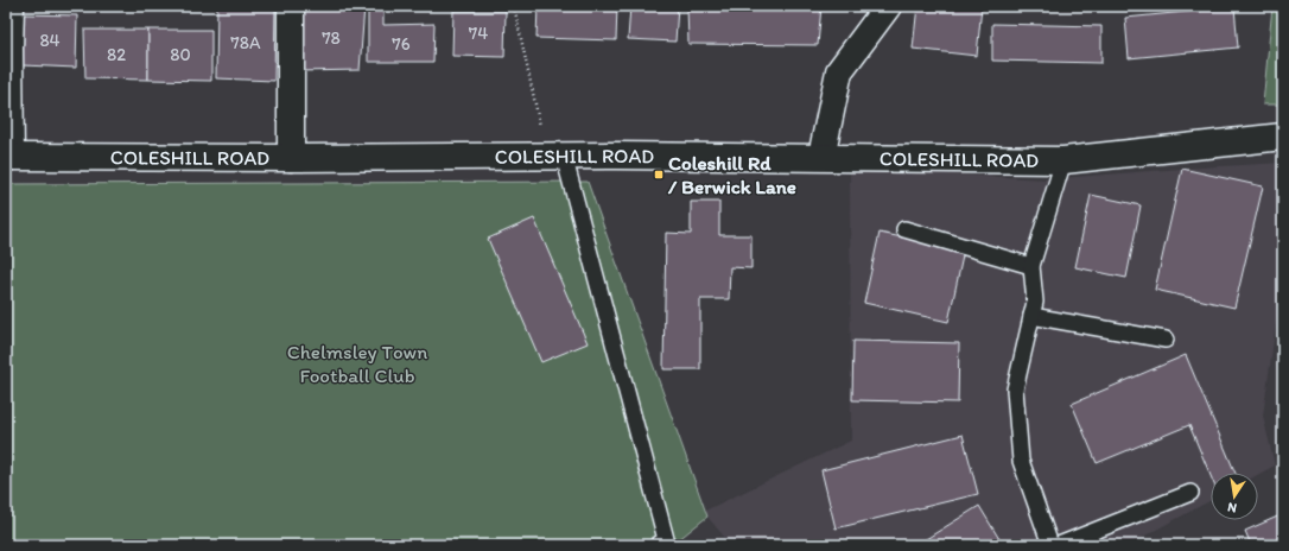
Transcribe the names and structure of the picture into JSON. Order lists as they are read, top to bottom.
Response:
{
  "streets": {
    "street": ["COLESHILL ROAD"]
  },
  "parks": ["Chelmsley Town Football Club"],
  "places": {
    "transit": ["Coleshill Rd / Berwick Lane"]
  },
  "house_numbers": [
    "74",
    "78",
    "84",
    "78A",
    "76",
    "82",
    "80"
  ],
  "north": "bottom"
}
